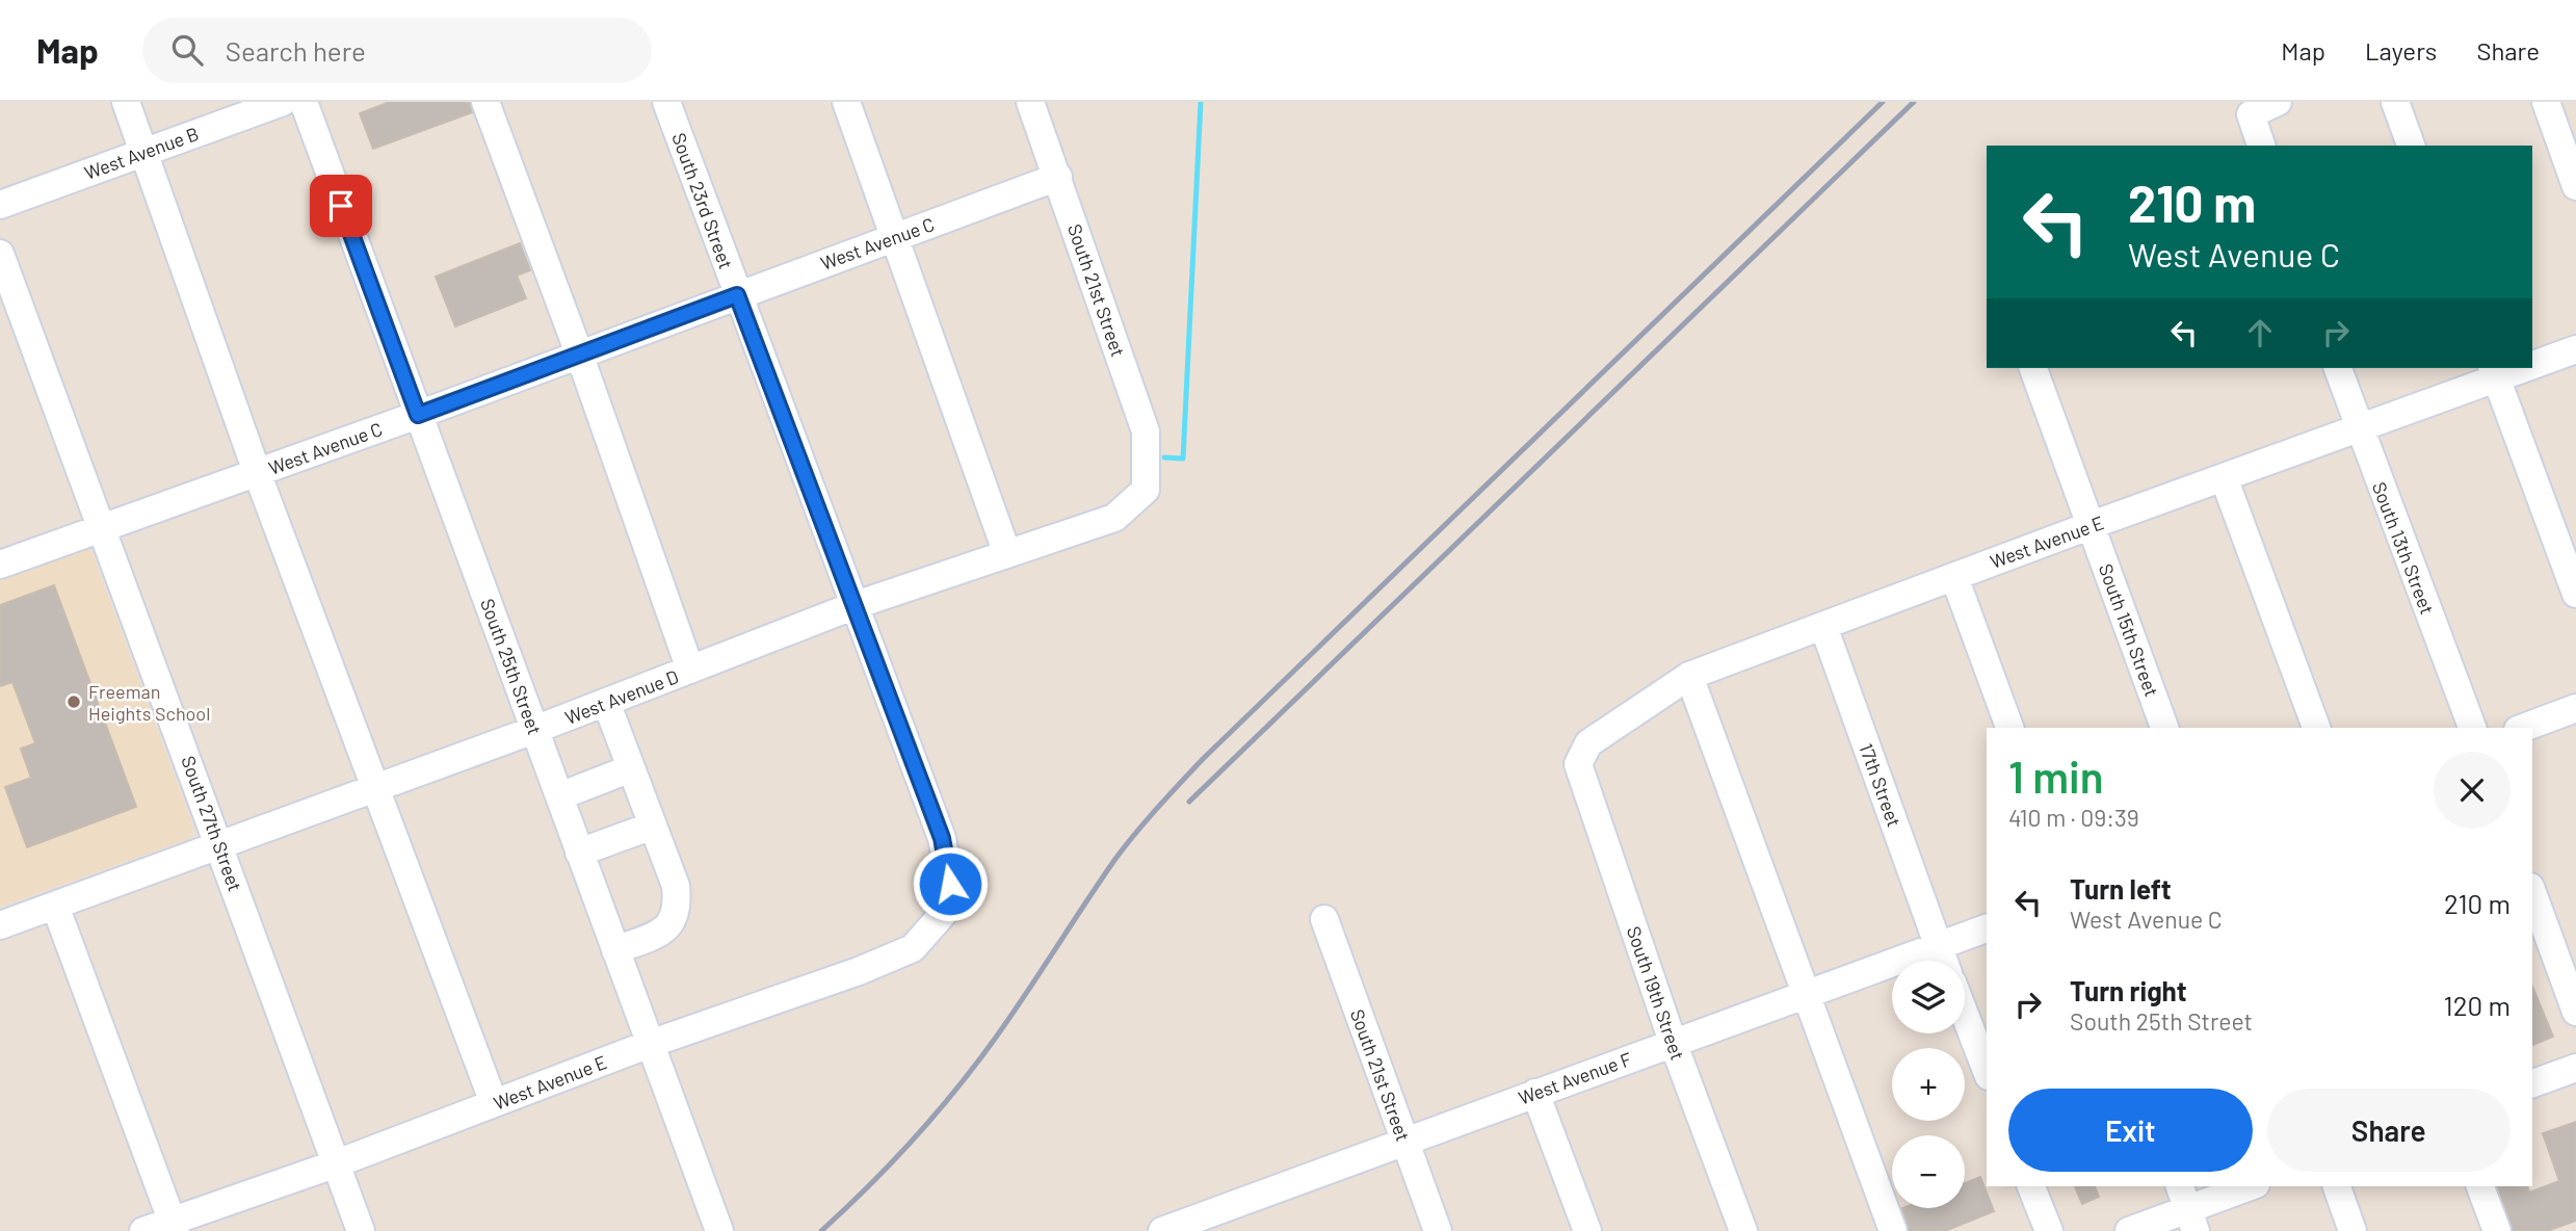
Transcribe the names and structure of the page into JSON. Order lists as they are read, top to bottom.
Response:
{
  "streets": {
    "street": [
      "West Avenue B",
      "South 23rd Street",
      "West Avenue C",
      "South 21st Street",
      "West Avenue E",
      "South 13th Street",
      "South 15th Street",
      "South 25th Street",
      "West Avenue D",
      "17th Street",
      "South 27th Street",
      "South 19th Street",
      "West Avenue F"
    ]
  },
  "crossings": [
    ["South 23rd Street", "West Avenue C"],
    ["South 23rd Street", "West Avenue E"],
    ["South 23rd Street", "West Avenue D"],
    ["West Avenue C", "South 21st Street"],
    ["West Avenue C", "South 25th Street"],
    ["West Avenue C", "South 27th Street"],
    ["South 21st Street", "West Avenue D"],
    ["South 21st Street", "West Avenue F"],
    ["West Avenue E", "South 13th Street"],
    ["West Avenue E", "South 15th Street"],
    ["West Avenue E", "South 25th Street"],
    ["West Avenue E", "17th Street"],
    ["West Avenue E", "South 27th Street"],
    ["West Avenue E", "South 19th Street"],
    ["South 25th Street", "West Avenue D"],
    ["West Avenue D", "South 27th Street"],
    ["17th Street", "West Avenue F"],
    ["South 19th Street", "West Avenue F"]
  ],
  "places": ["Freeman Heights School"],
  "page": {
    "header": "Map",
    "search": "Search here",
    "nav": ["Map", "Layers", "Share"],
    "turn": ["210 m", "West Avenue C"],
    "heading": ["1 min", "410 m · 09:39"],
    "list": [
      {
        "name": "Turn left",
        "note": "West Avenue C",
        "value": "210 m"
      },
      {
        "name": "Turn right",
        "note": "South 25th Street",
        "value": "120 m"
      }
    ],
    "map_buttons": ["+", "−"],
    "buttons": ["Exit", "Share"]
  }
}
